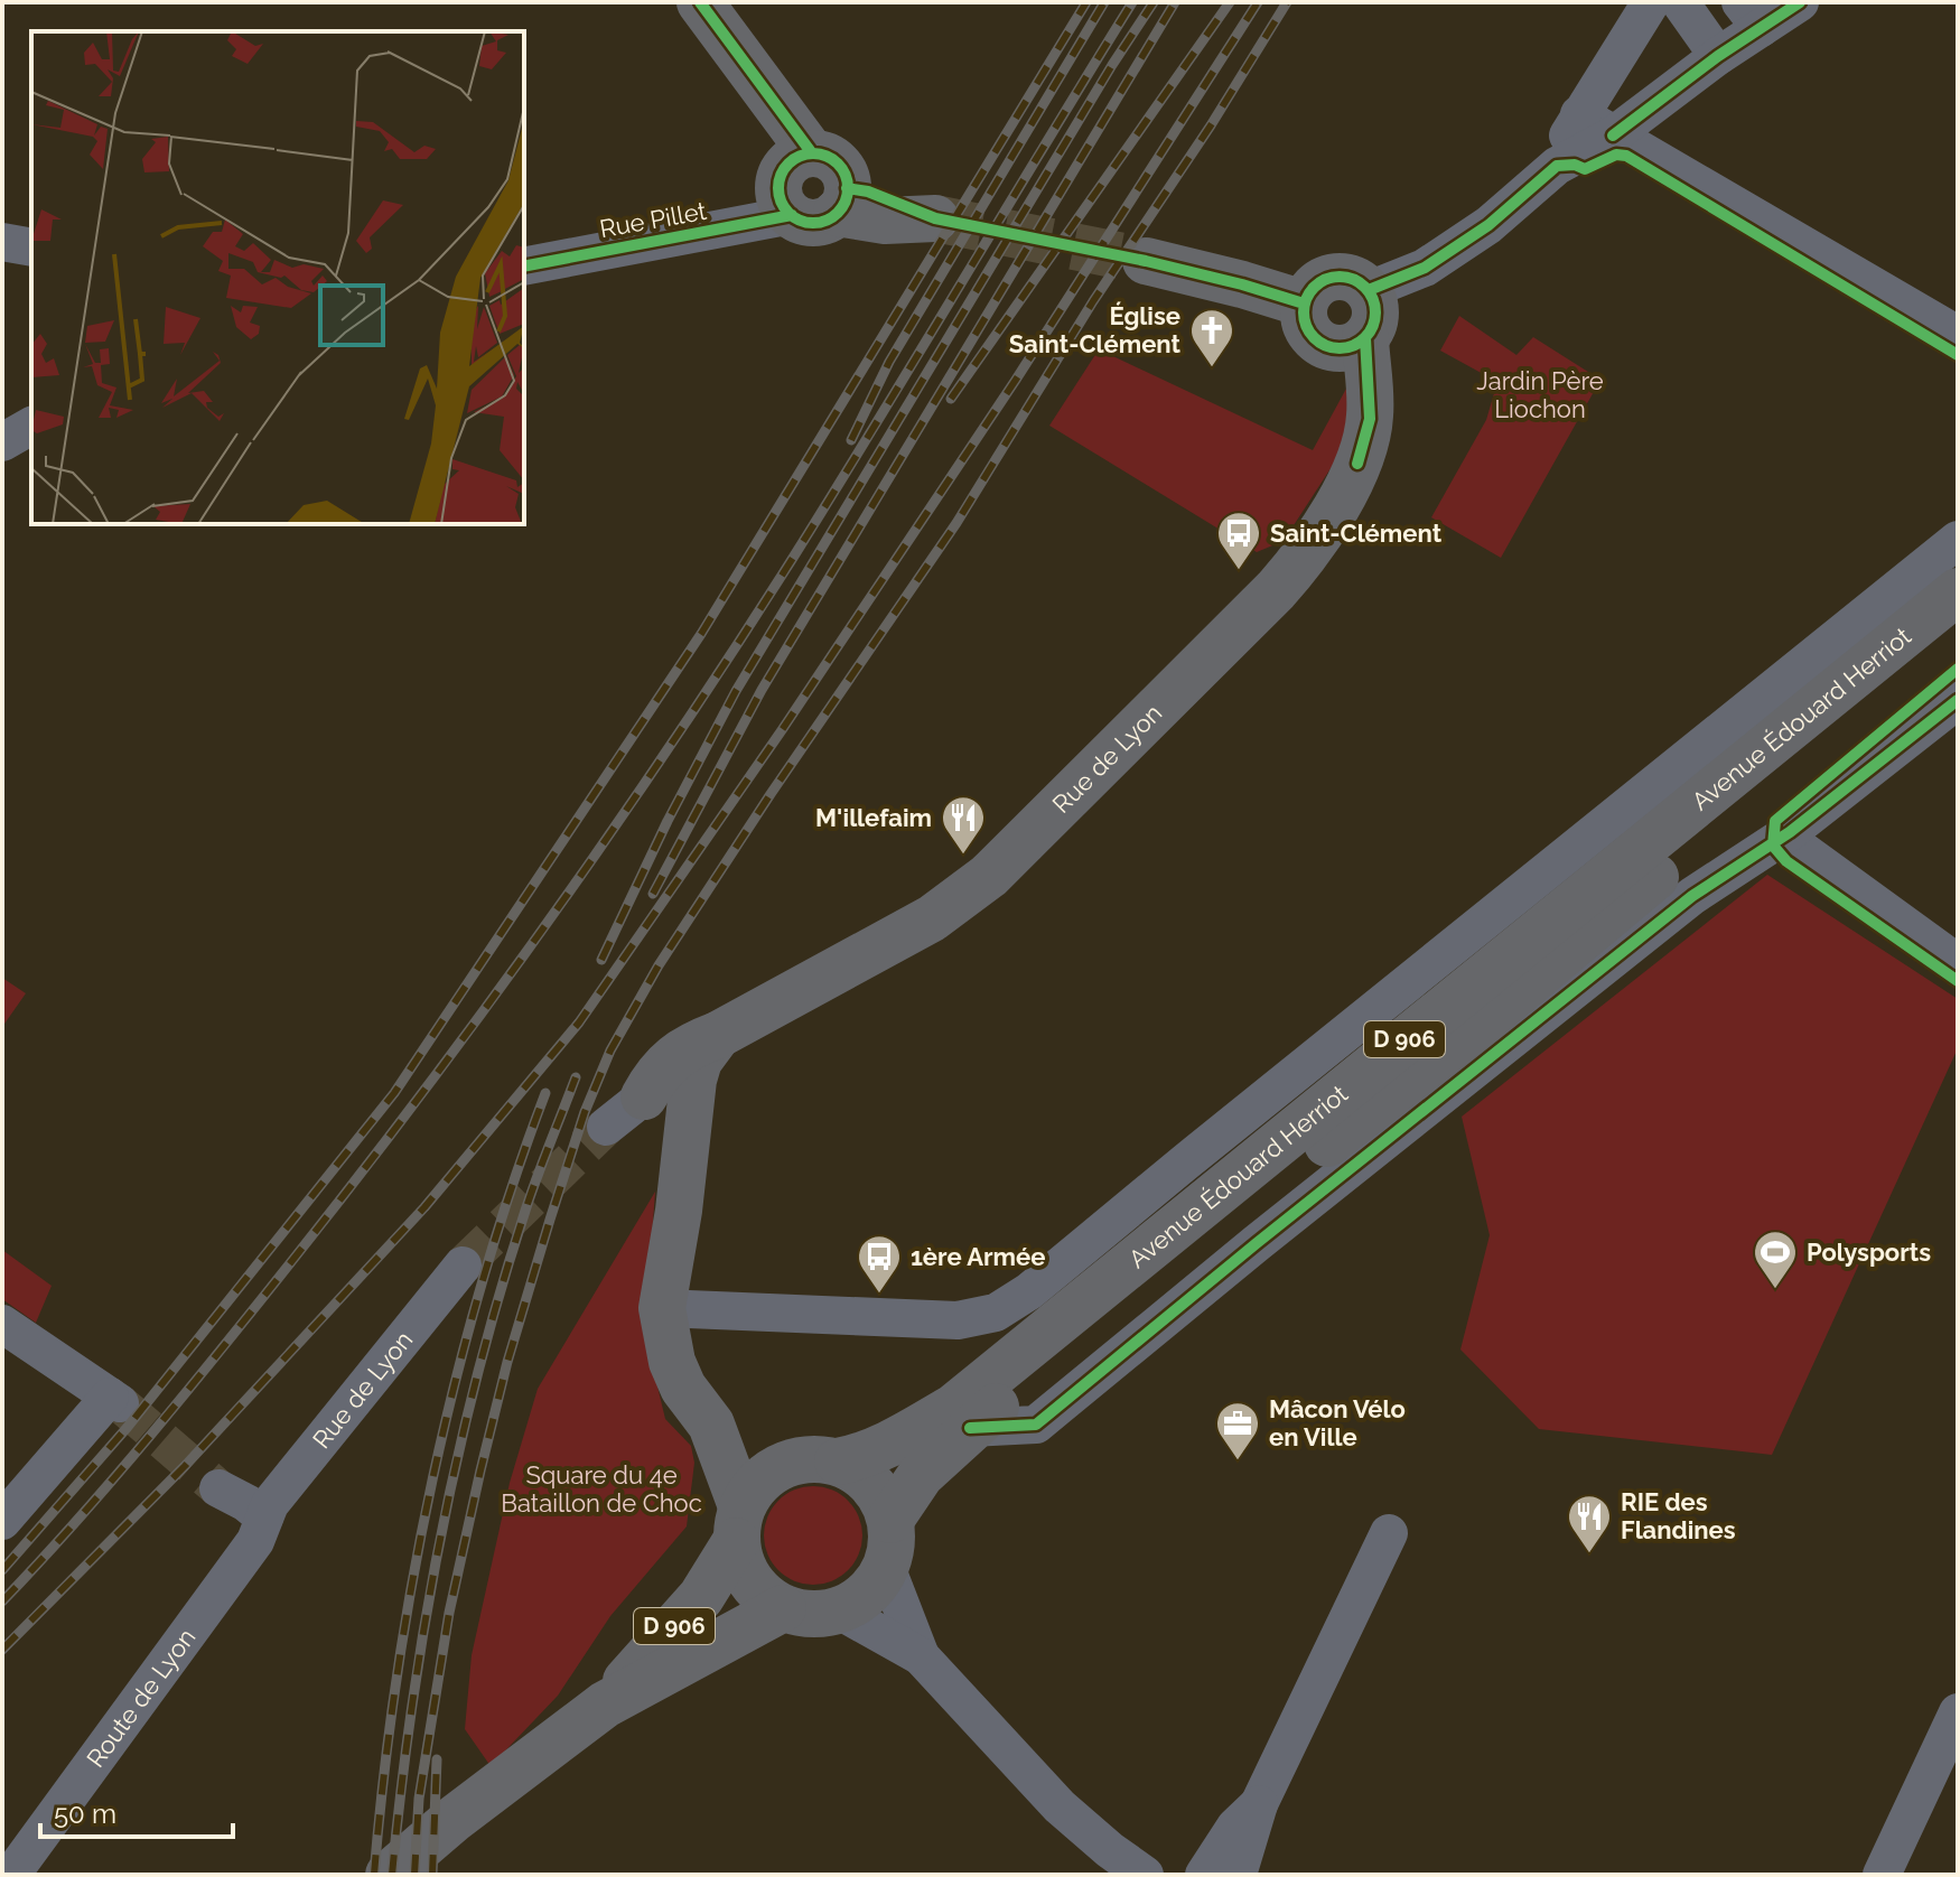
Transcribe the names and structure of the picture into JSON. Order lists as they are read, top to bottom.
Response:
{
  "streets": {
    "main road": ["Avenue Édouard Herriot", "Rue de Lyon", "D 906"],
    "street": ["Rue Pillet", "Route de Lyon"]
  },
  "crossings": [
    ["Avenue Édouard Herriot", "D 906"],
    ["Rue de Lyon", "Route de Lyon"]
  ],
  "parks": ["Jardin Père Liochon", "Square du 4e Bataillon de Choc"],
  "places": {
    "church": ["Église Saint-Clément"],
    "bus stop": ["Saint-Clément", "1ère Armée"],
    "restaurant": ["M'illefaim", "RIE des Flandines"],
    "sports": ["Polysports"],
    "office": ["Mâcon Vélo en Ville"]
  },
  "scale_bar": "50 m"
}
